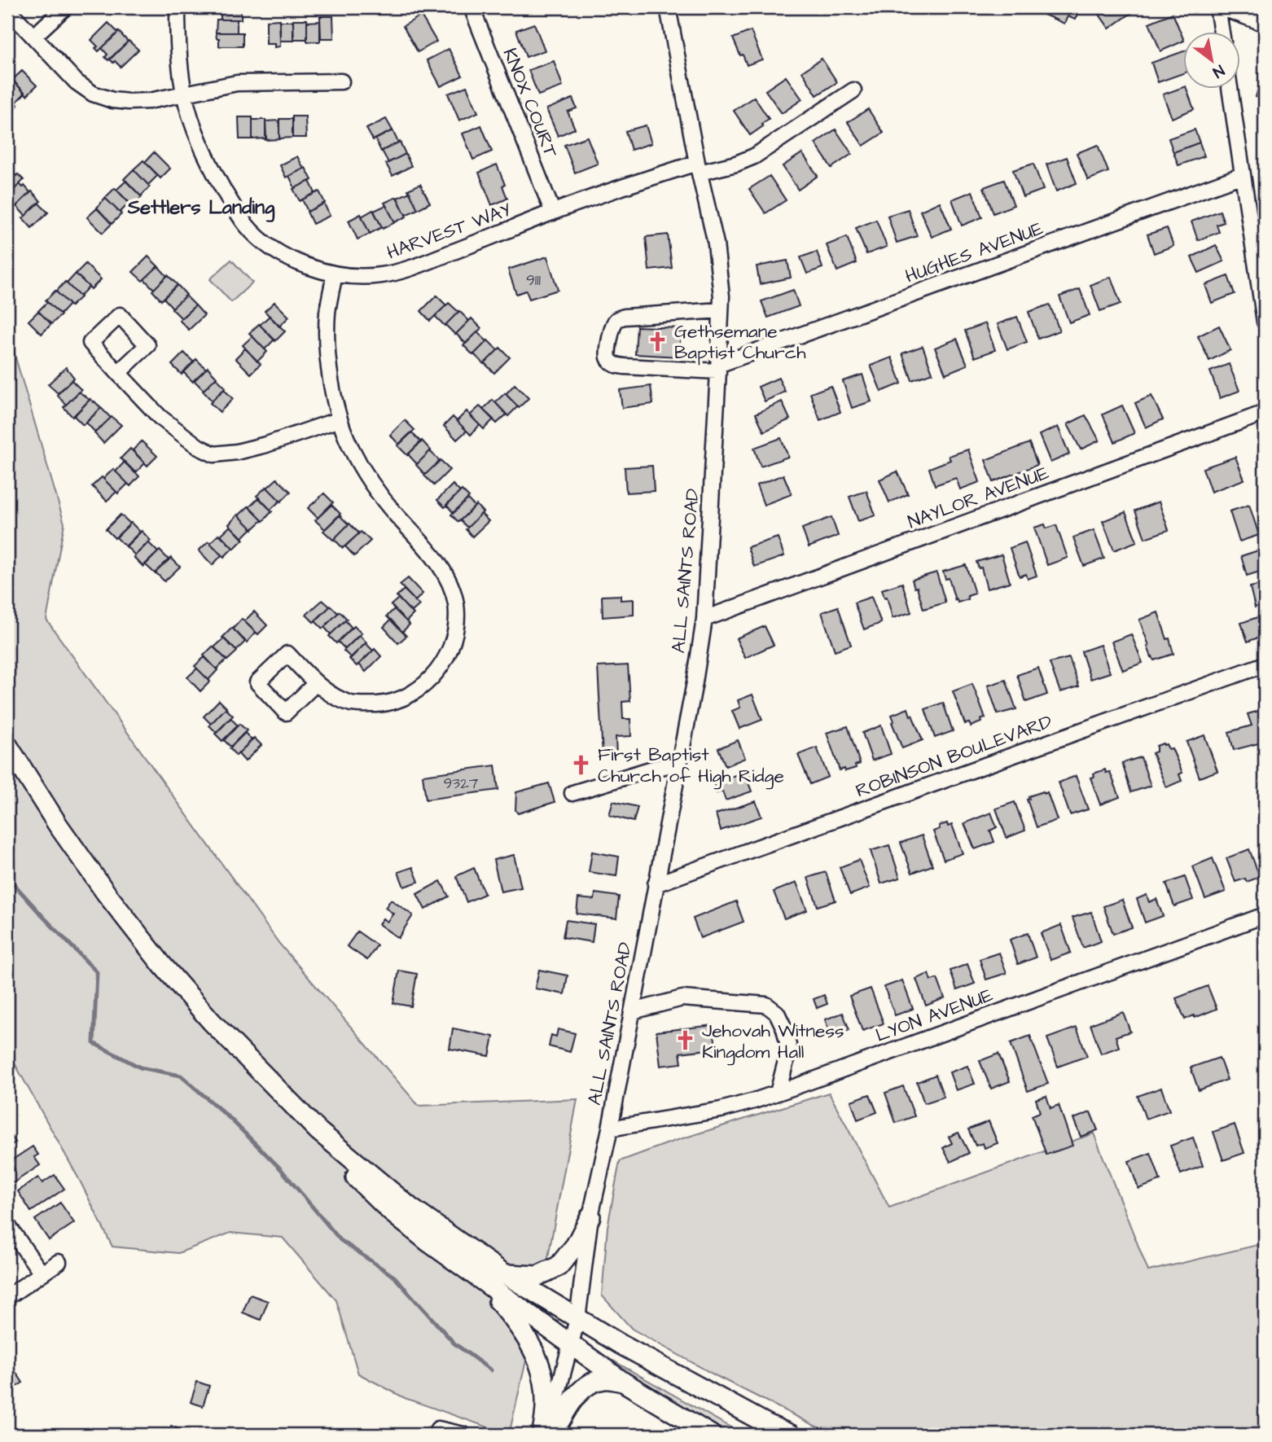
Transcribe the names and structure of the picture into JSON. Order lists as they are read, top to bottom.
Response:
{
  "streets": {
    "street": [
      "KNOX COURT",
      "HARVEST WAY",
      "HUGHES AVENUE",
      "NAYLOR AVENUE",
      "ALL SAINTS ROAD",
      "ROBINSON BOULEVARD",
      "LYON AVENUE"
    ]
  },
  "crossings": [
    ["KNOX COURT", "HARVEST WAY"],
    ["HARVEST WAY", "ALL SAINTS ROAD"],
    ["HUGHES AVENUE", "ALL SAINTS ROAD"],
    ["NAYLOR AVENUE", "ALL SAINTS ROAD"],
    ["ALL SAINTS ROAD", "ROBINSON BOULEVARD"],
    ["ALL SAINTS ROAD", "LYON AVENUE"]
  ],
  "districts": ["Settlers Landing"],
  "places": {
    "church": ["Gethsemane Baptist Church", "First Baptist Church of High Ridge", "Jehovah Witness Kingdom Hall"]
  },
  "house_numbers": ["9111", "9327"],
  "north": "bottom right"
}
